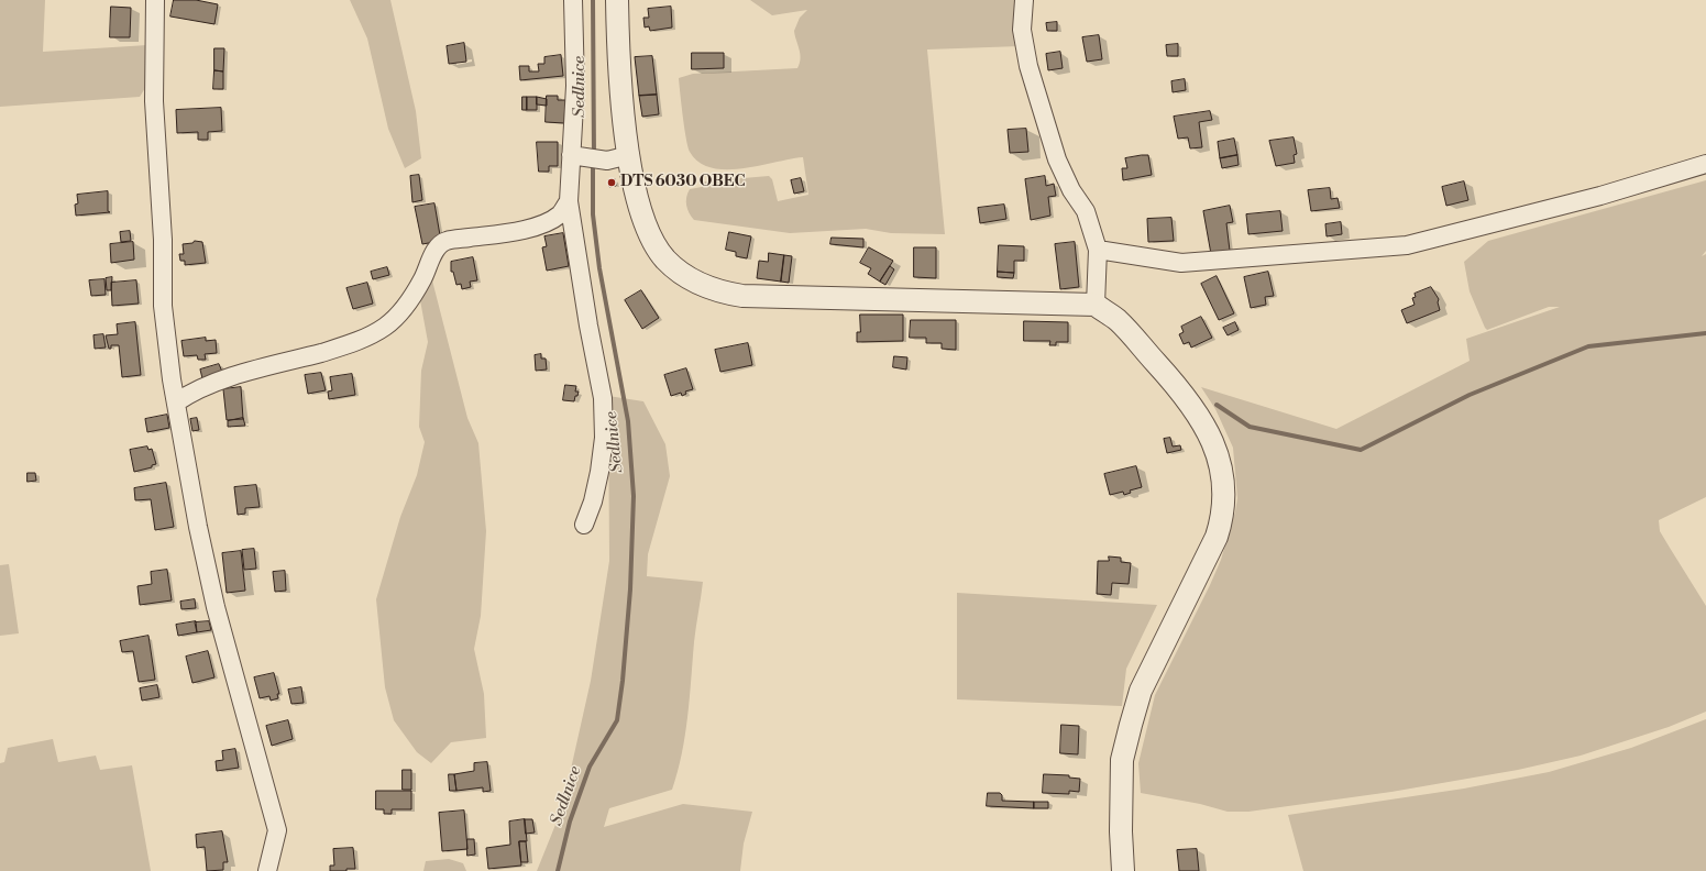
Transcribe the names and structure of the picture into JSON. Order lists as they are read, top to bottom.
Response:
{
  "water": ["Sedlnice"],
  "places": ["DTS 6030 OBEC"]
}
